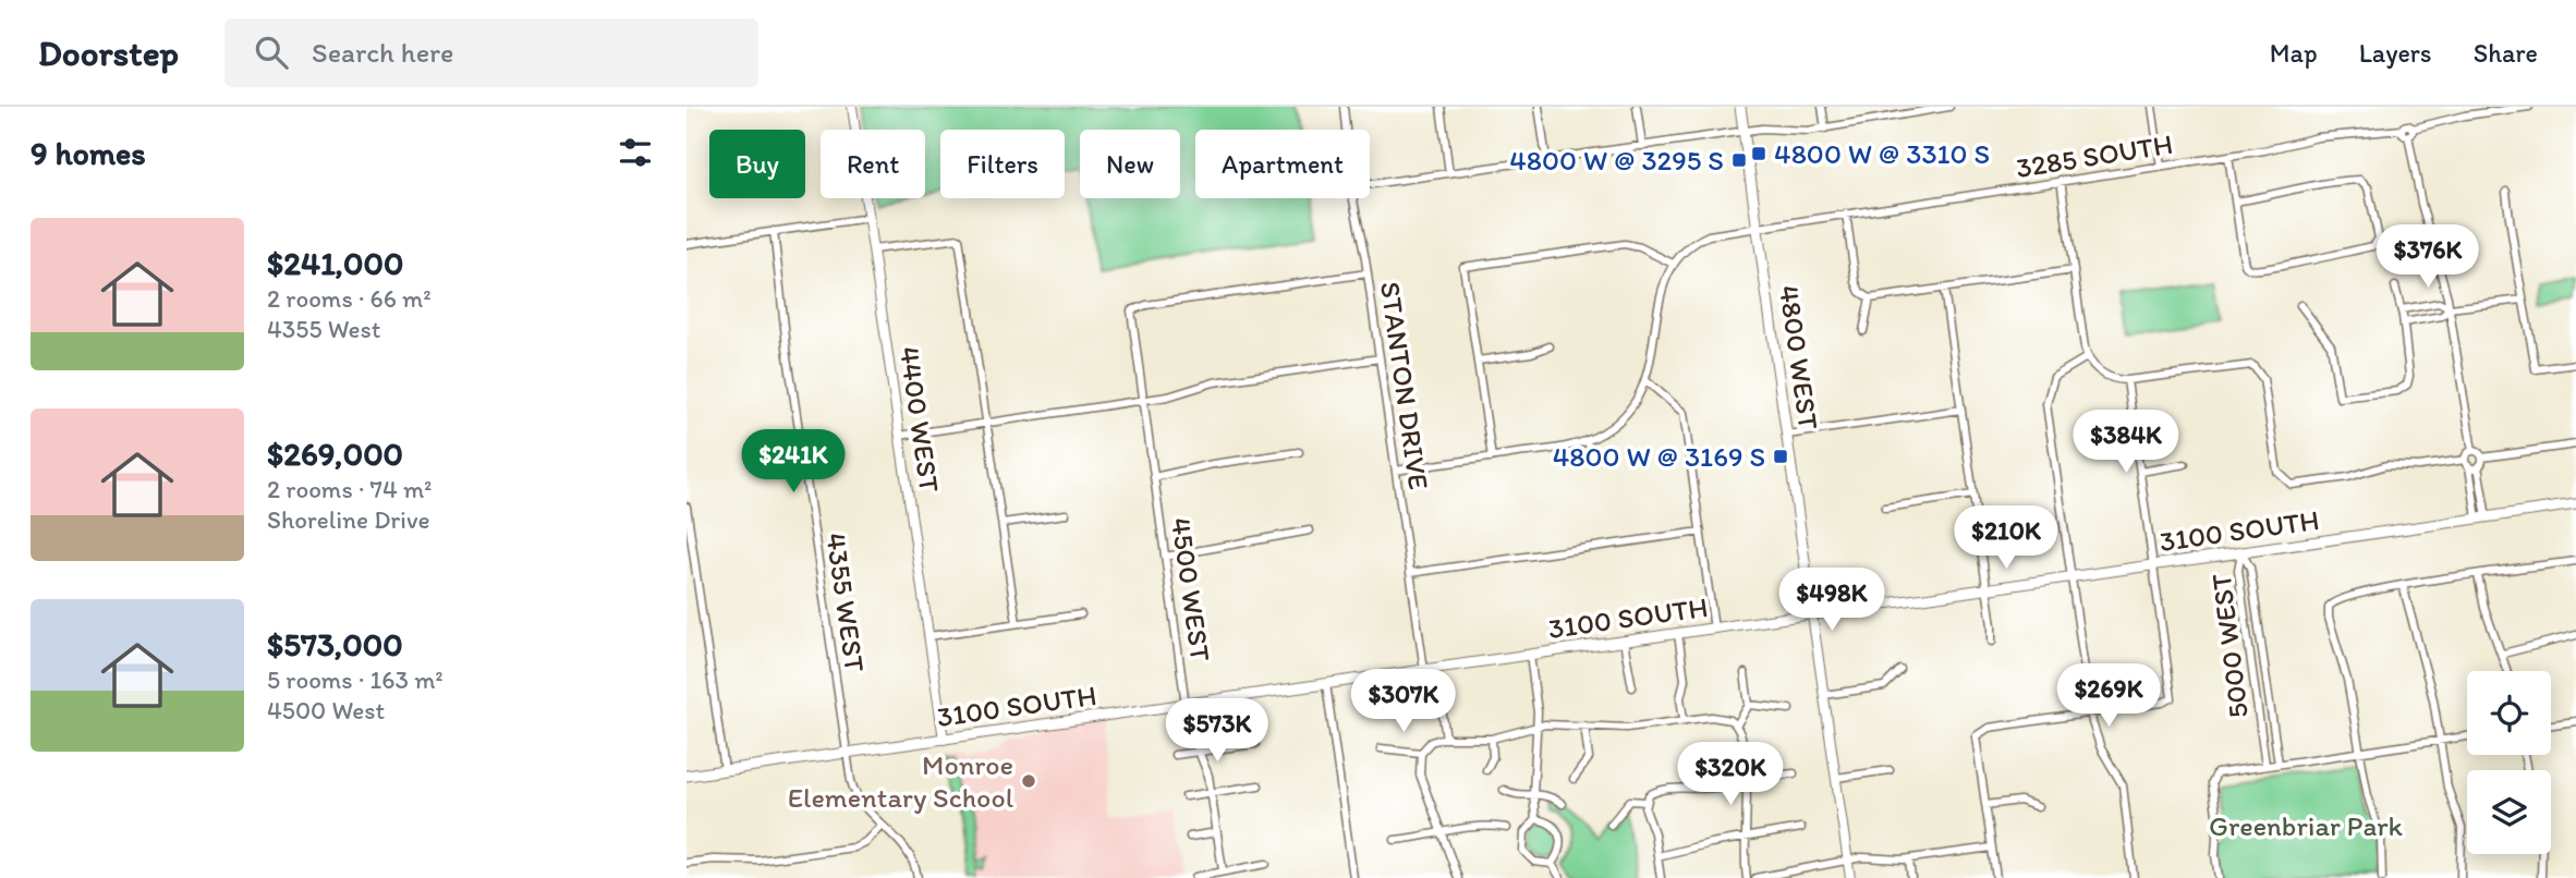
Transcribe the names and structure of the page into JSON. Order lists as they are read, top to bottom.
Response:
{
  "streets": {
    "main road": ["4800 WEST", "3100 SOUTH"],
    "street": [
      "3285 SOUTH",
      "STANTON DRIVE",
      "4400 WEST",
      "4500 WEST",
      "4355 WEST",
      "5000 WEST"
    ]
  },
  "crossings": [
    ["3285 SOUTH", "4800 WEST"],
    ["4800 WEST", "3100 SOUTH"],
    ["STANTON DRIVE", "3100 SOUTH"],
    ["STANTON DRIVE", "4500 WEST"],
    ["4400 WEST", "3100 SOUTH"],
    ["3100 SOUTH", "4500 WEST"],
    ["3100 SOUTH", "4355 WEST"],
    ["3100 SOUTH", "5000 WEST"]
  ],
  "parks": ["Greenbriar Park"],
  "places": {
    "transit": ["4800 W @ 3310 S", "4800 W @ 3295 S", "4800 W @ 3169 S"],
    "other": ["Monroe Elementary School"]
  },
  "page": {
    "header": "Doorstep",
    "search": "Search here",
    "nav": ["Map", "Layers", "Share"],
    "heading": "9 homes",
    "chip": [
      "Buy",
      "Rent",
      "Filters",
      "New",
      "Apartment"
    ],
    "list": [
      {
        "name": "$241,000",
        "note": "2 rooms · 66 m² · 4355 West"
      },
      {
        "name": "$269,000",
        "note": "2 rooms · 74 m² · Shoreline Drive"
      },
      {
        "name": "$573,000",
        "note": "5 rooms · 163 m² · 4500 West"
      }
    ],
    "price": [
      "$376K",
      "$384K",
      "$241K",
      "$210K",
      "$498K",
      "$269K",
      "$307K",
      "$573K",
      "$320K"
    ]
  }
}
